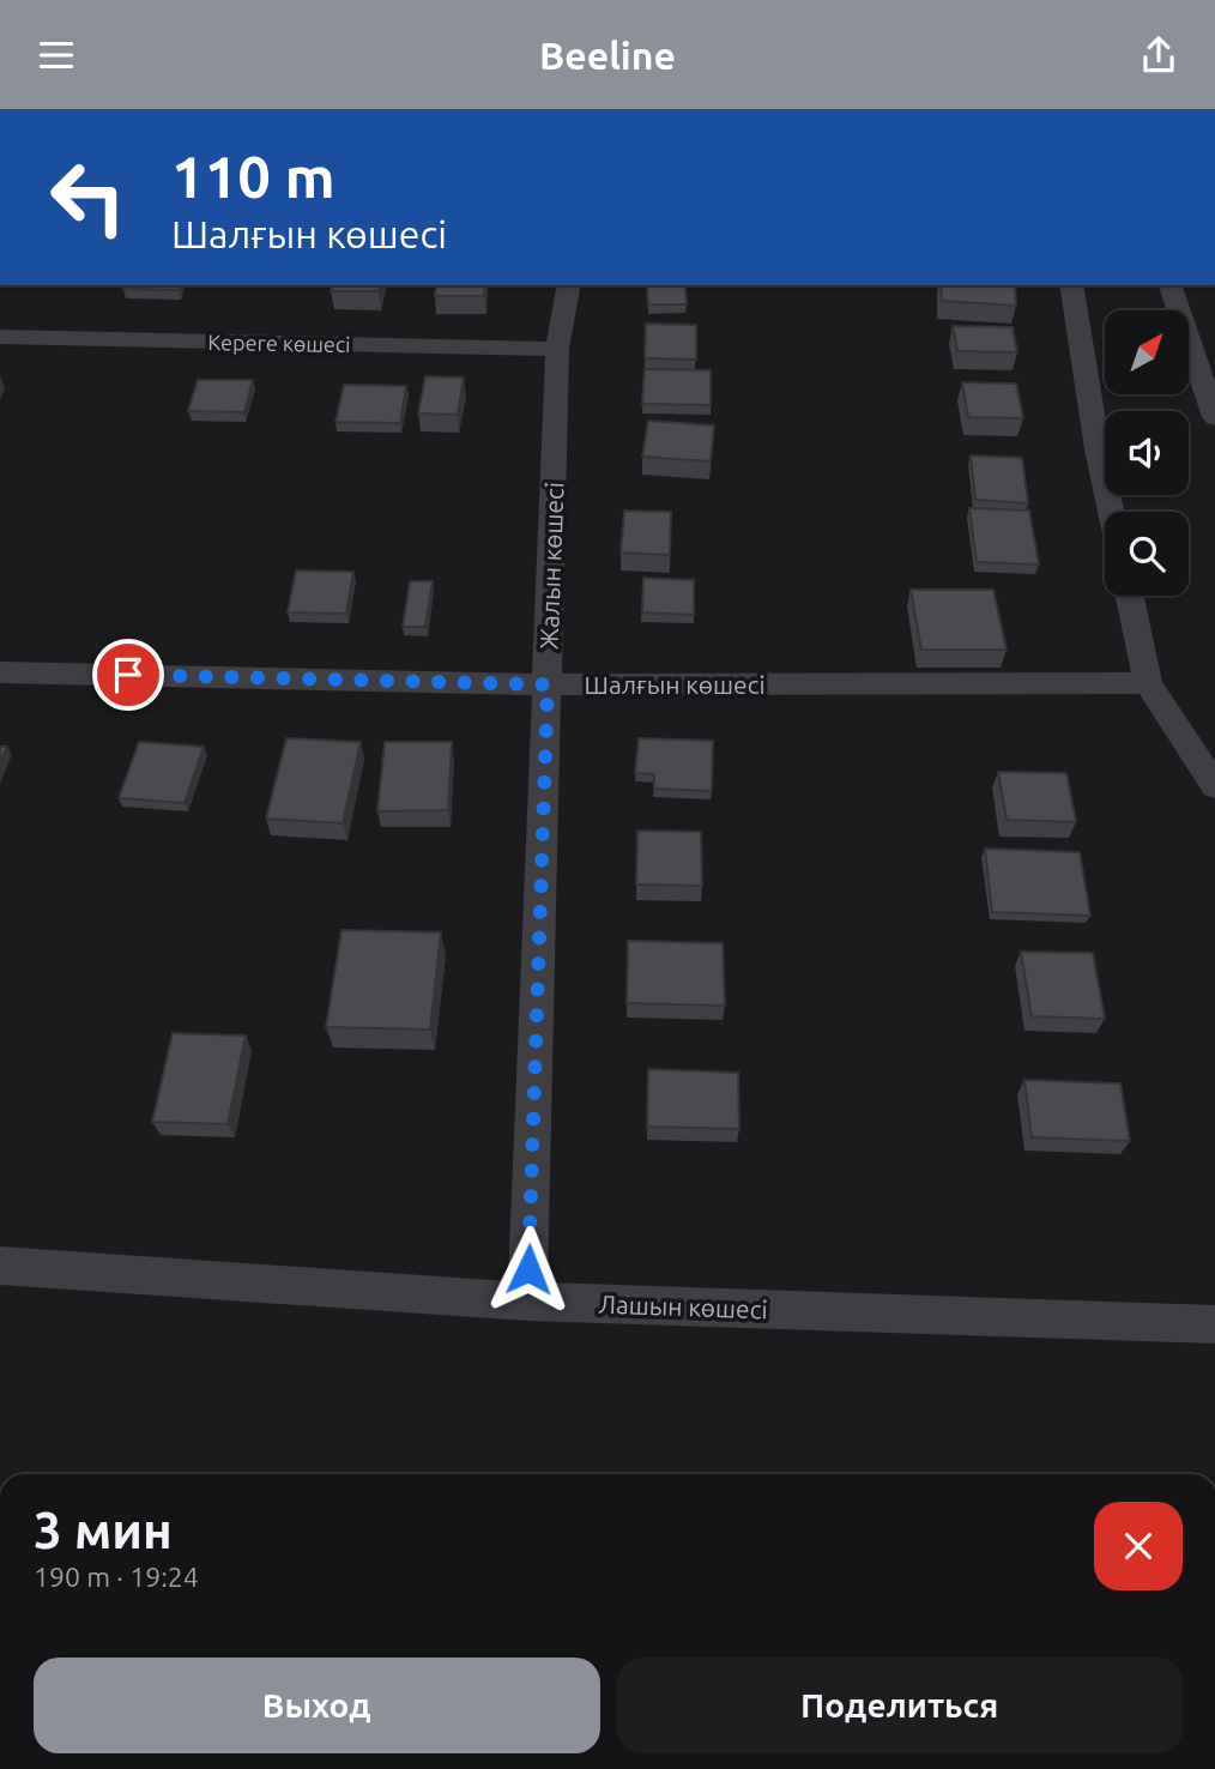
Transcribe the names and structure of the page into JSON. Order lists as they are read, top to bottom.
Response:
{
  "streets": {
    "street": [
      "Кереге көшесі",
      "Жалын көшесі",
      "Шалғын көшесі",
      "Лашын көшесі"
    ]
  },
  "crossings": [
    ["Кереге көшесі", "Жалын көшесі"],
    ["Жалын көшесі", "Шалғын көшесі"],
    ["Жалын көшесі", "Лашын көшесі"]
  ],
  "north": "top right",
  "page": {
    "header": "Beeline",
    "turn": ["110 m", "Шалғын көшесі"],
    "heading": ["3 мин", "190 m · 19:24"],
    "buttons": ["Выход", "Поделиться"]
  }
}
